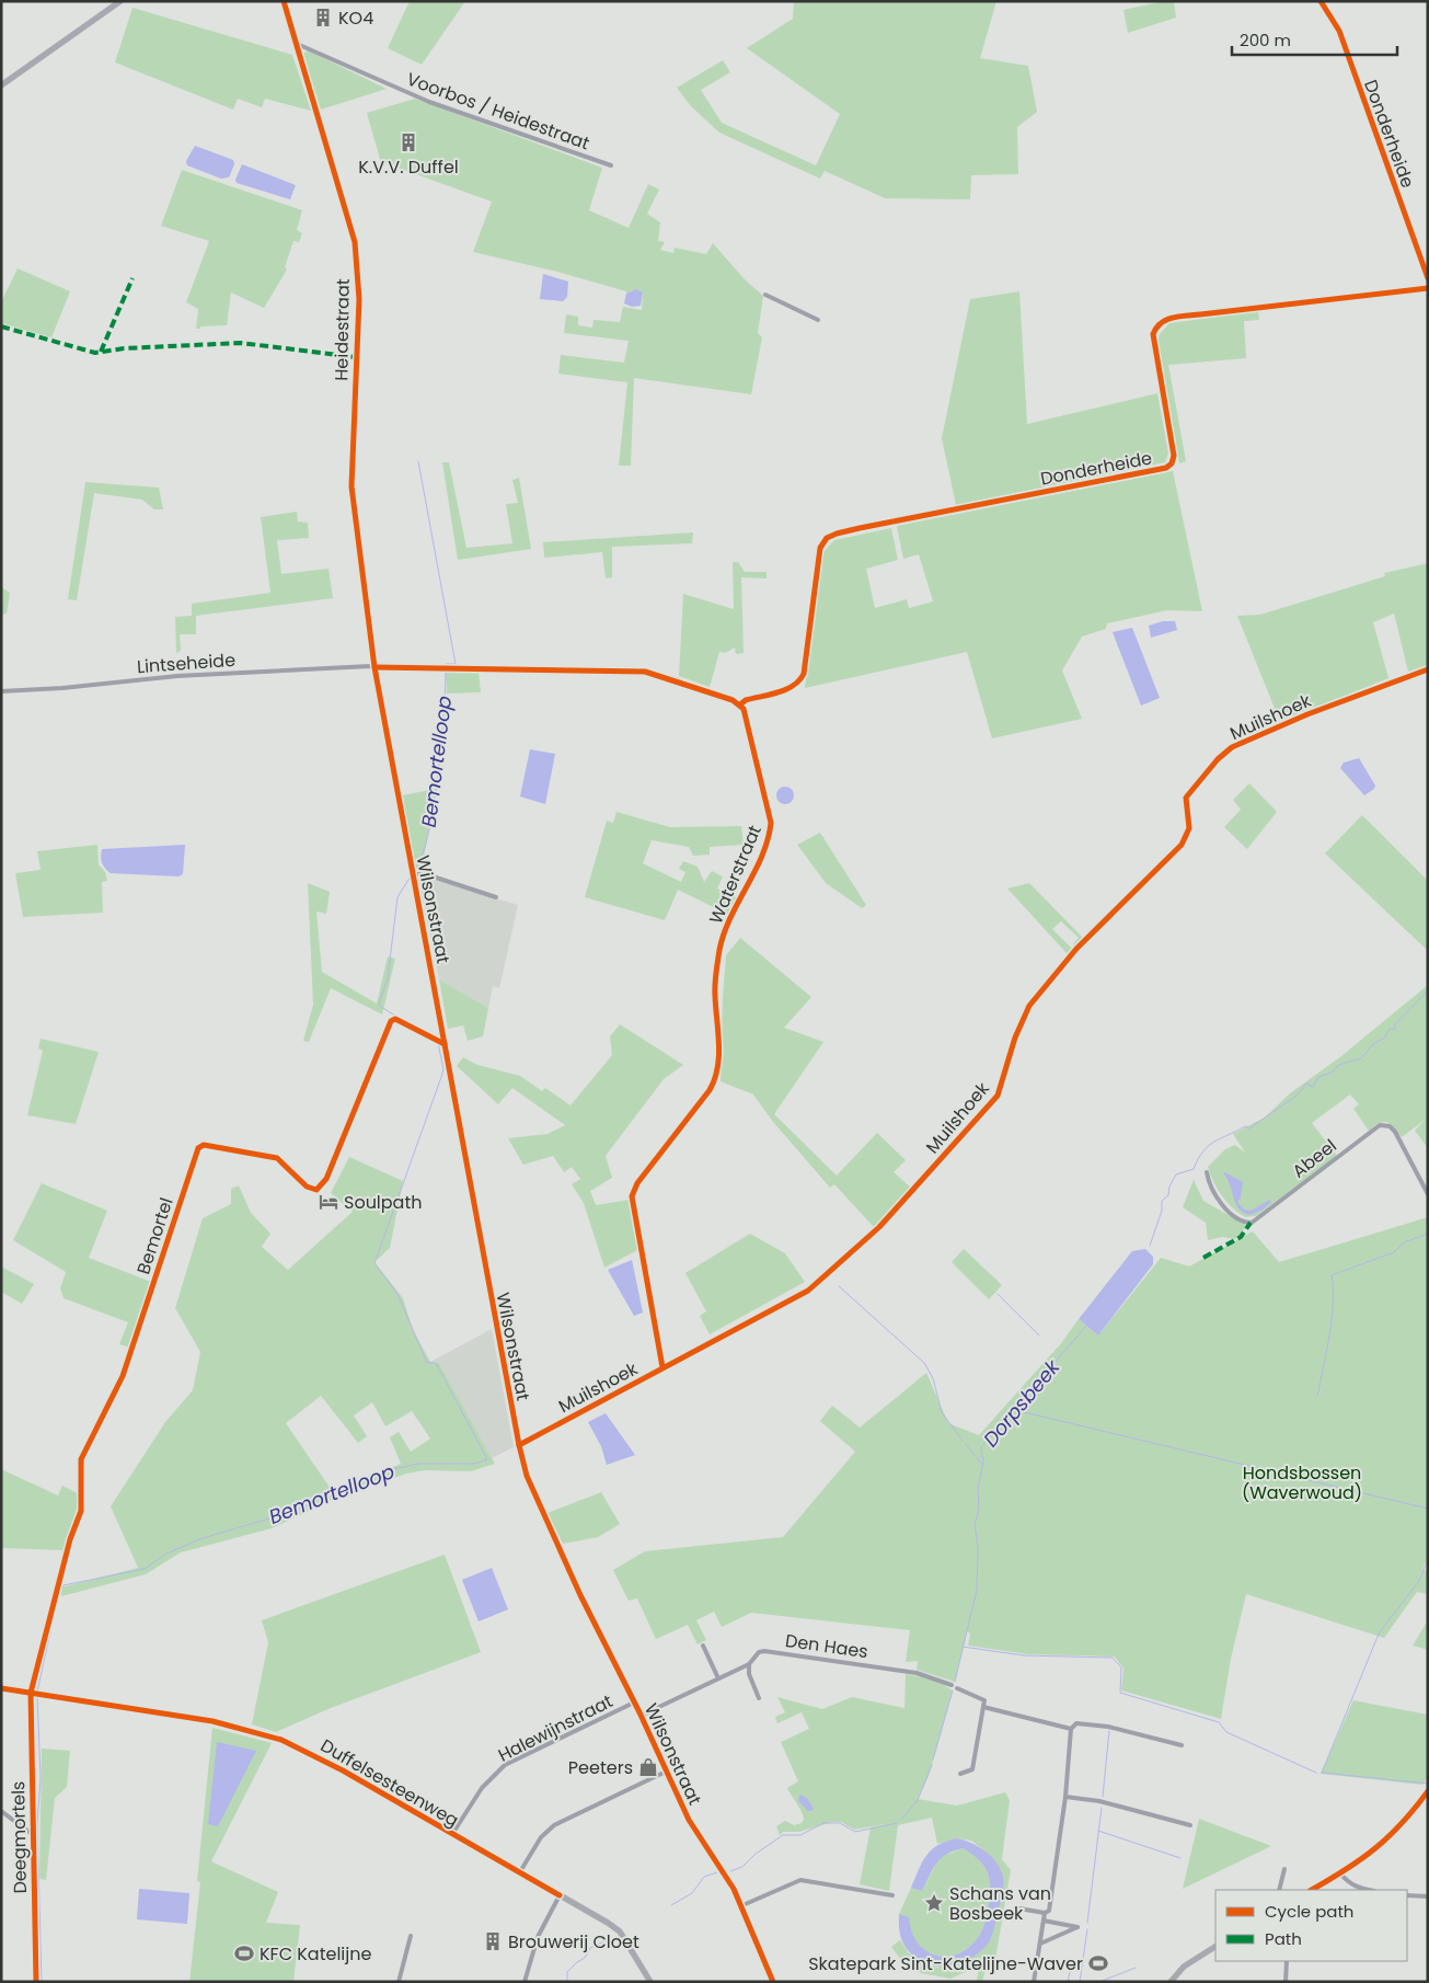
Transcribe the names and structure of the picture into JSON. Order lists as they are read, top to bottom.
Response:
{
  "streets": {
    "street": [
      "Voorbos / Heidestraat",
      "Donderheide",
      "Heidestraat",
      "Lintseheide",
      "Muilshoek",
      "Waterstraat",
      "Wilsonstraat",
      "Abeel",
      "Bemortel",
      "Den Haes",
      "Halewijnstraat",
      "Duffelsesteenweg",
      "Deegmortels"
    ]
  },
  "crossings": [
    ["Voorbos / Heidestraat", "Heidestraat"],
    ["Donderheide", "Waterstraat"],
    ["Heidestraat", "Lintseheide"],
    ["Heidestraat", "Wilsonstraat"],
    ["Lintseheide", "Wilsonstraat"],
    ["Muilshoek", "Waterstraat"],
    ["Muilshoek", "Wilsonstraat"],
    ["Wilsonstraat", "Bemortel"],
    ["Wilsonstraat", "Den Haes"],
    ["Wilsonstraat", "Halewijnstraat"],
    ["Bemortel", "Duffelsesteenweg"],
    ["Bemortel", "Deegmortels"],
    ["Halewijnstraat", "Duffelsesteenweg"],
    ["Duffelsesteenweg", "Deegmortels"]
  ],
  "water": ["Bemortelloop", "Dorpsbeek"],
  "parks": ["Hondsbossen (Waverwoud)"],
  "places": {
    "building": ["KO4", "K.V.V. Duffel", "Brouwerij Cloet"],
    "hotel": ["Soulpath"],
    "shop": ["Peeters"],
    "place": ["Schans van Bosbeek"],
    "sports": ["KFC Katelijne", "Skatepark Sint-Katelijne-Waver"]
  },
  "legend": ["Cycle path", "Path"],
  "scale_bar": "200 m"
}
